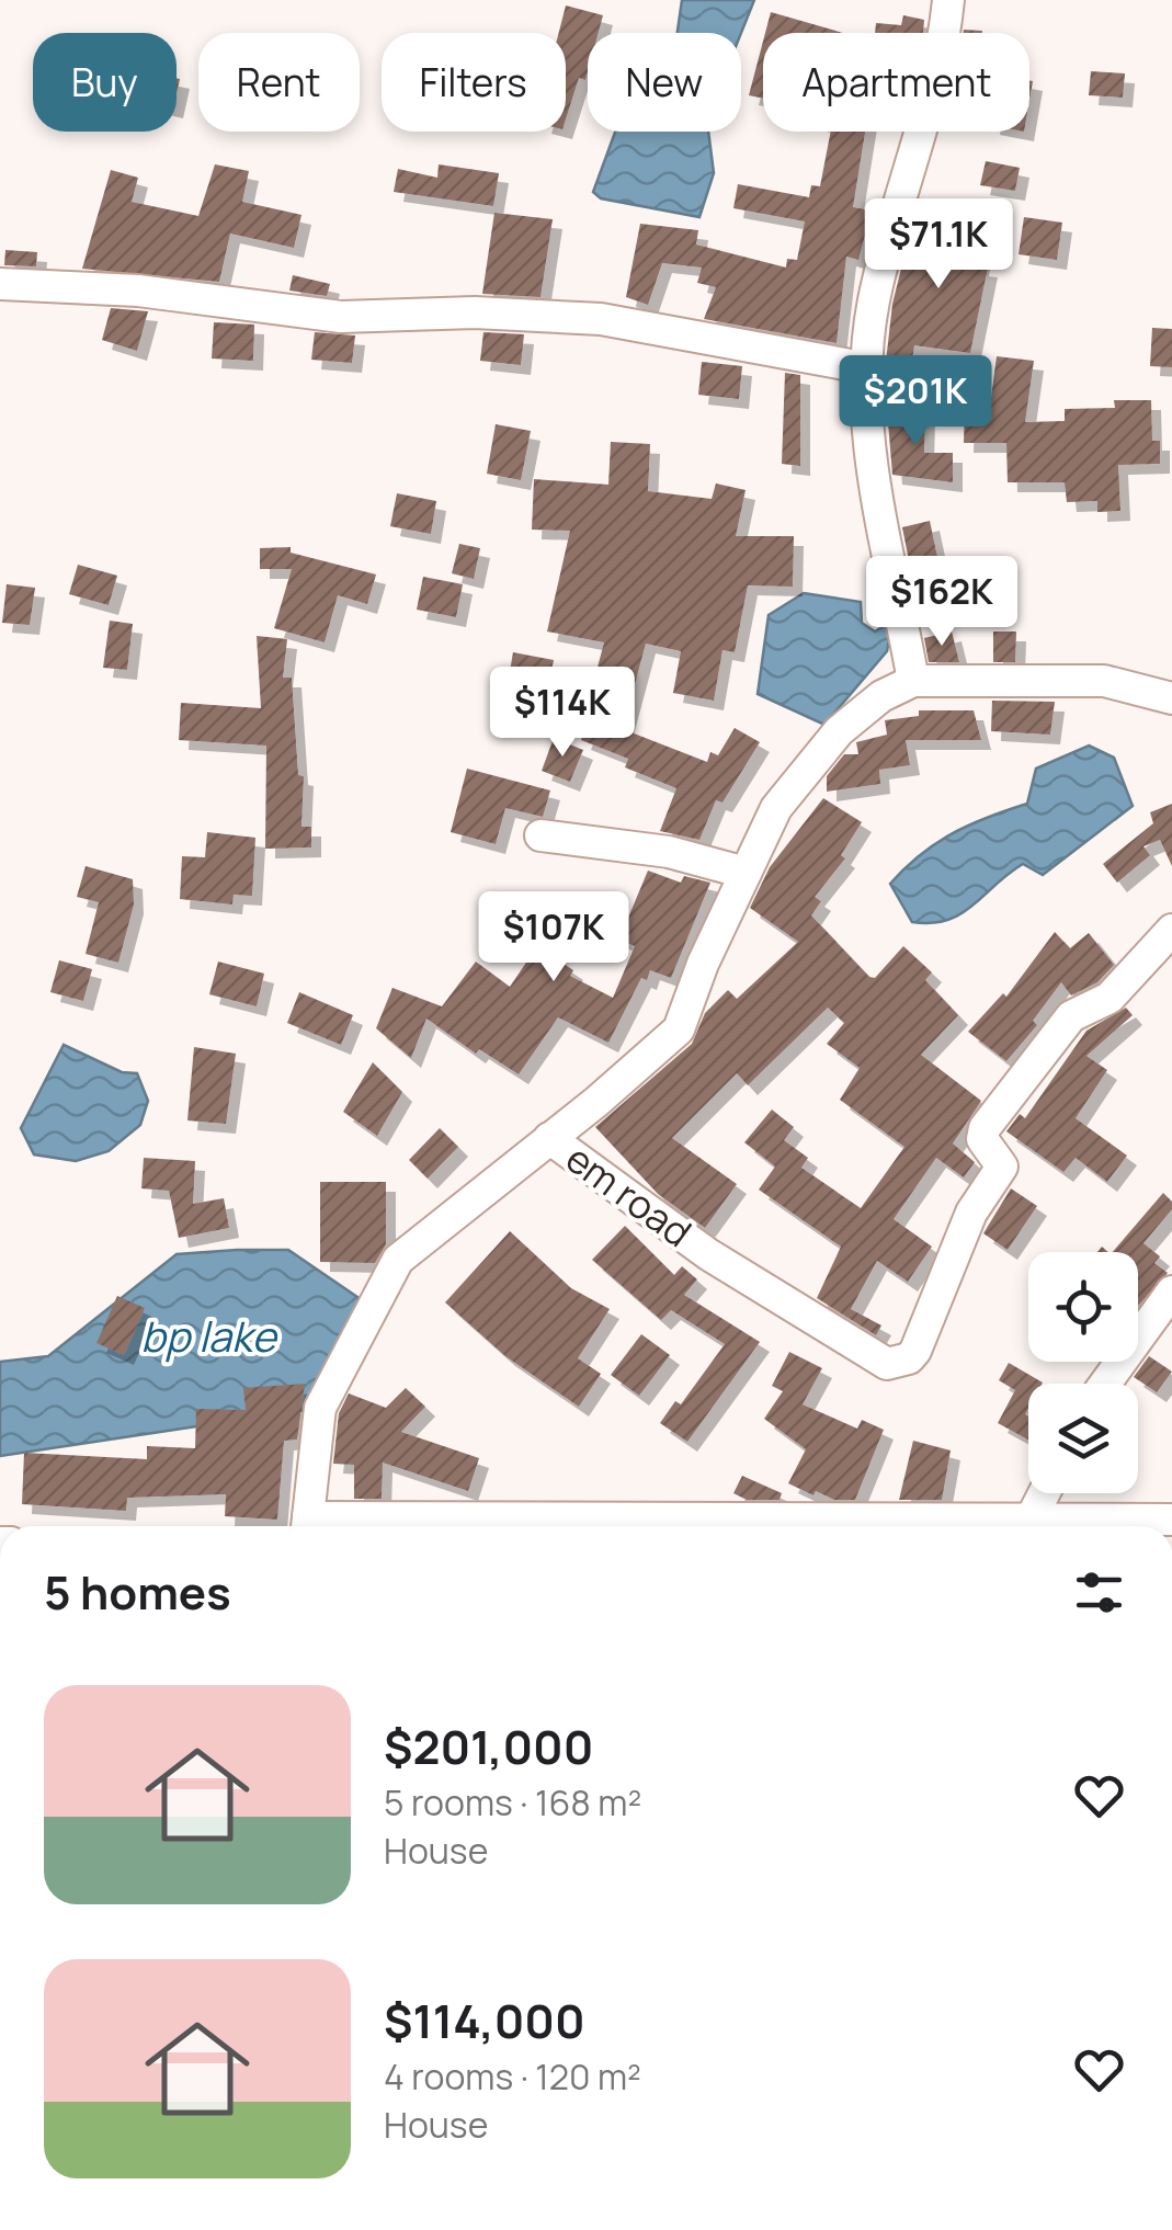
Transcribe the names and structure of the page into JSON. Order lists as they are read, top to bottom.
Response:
{
  "streets": {
    "street": ["em road"]
  },
  "water": ["bp lake"],
  "page": {
    "chip": [
      "Buy",
      "Rent",
      "Filters",
      "New",
      "Apartment"
    ],
    "price": [
      "$71.1K",
      "$201K",
      "$162K",
      "$114K",
      "$107K"
    ],
    "heading": "5 homes",
    "list": [
      {
        "name": "$201,000",
        "note": "5 rooms · 168 m² · House"
      },
      {
        "name": "$114,000",
        "note": "4 rooms · 120 m² · House"
      }
    ]
  }
}
